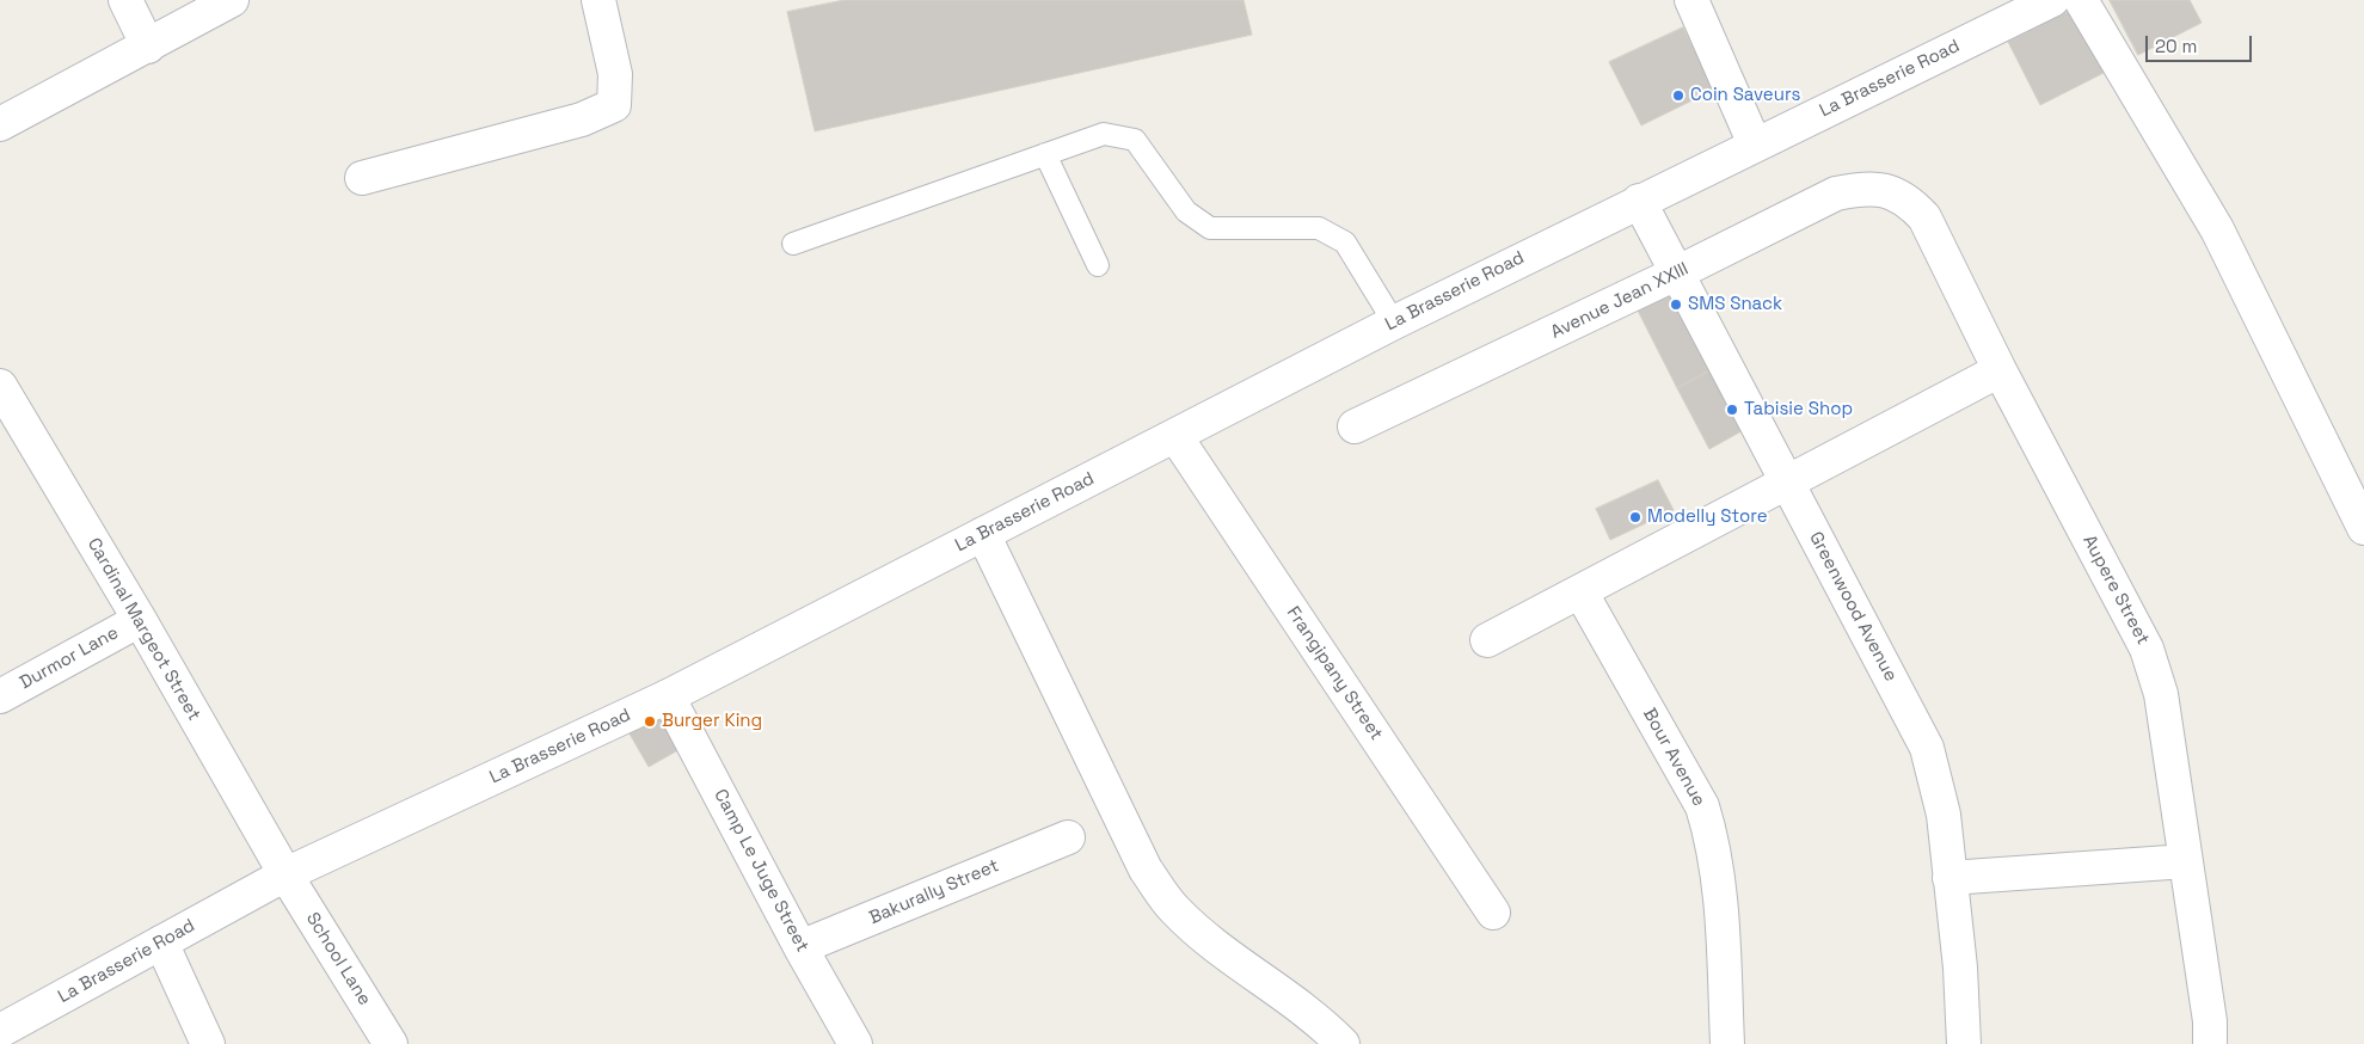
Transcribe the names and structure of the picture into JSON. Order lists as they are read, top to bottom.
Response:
{
  "streets": {
    "street": [
      "La Brasserie Road",
      "Avenue Jean XXIII",
      "Aupere Street",
      "Greenwood Avenue",
      "Cardinal Margeot Street",
      "Durmor Lane",
      "Frangipany Street",
      "Bour Avenue",
      "Camp Le Juge Street",
      "Bakurally Street",
      "School Lane"
    ]
  },
  "crossings": [
    ["La Brasserie Road", "Greenwood Avenue"],
    ["La Brasserie Road", "Cardinal Margeot Street"],
    ["La Brasserie Road", "Frangipany Street"],
    ["La Brasserie Road", "Camp Le Juge Street"],
    ["La Brasserie Road", "School Lane"],
    ["Avenue Jean XXIII", "Aupere Street"],
    ["Avenue Jean XXIII", "Greenwood Avenue"],
    ["Cardinal Margeot Street", "Durmor Lane"],
    ["Cardinal Margeot Street", "School Lane"],
    ["Camp Le Juge Street", "Bakurally Street"]
  ],
  "places": [
    "Coin Saveurs",
    "SMS Snack",
    "Tabisie Shop",
    "Modelly Store",
    "Burger King"
  ],
  "scale_bar": "20 m"
}
